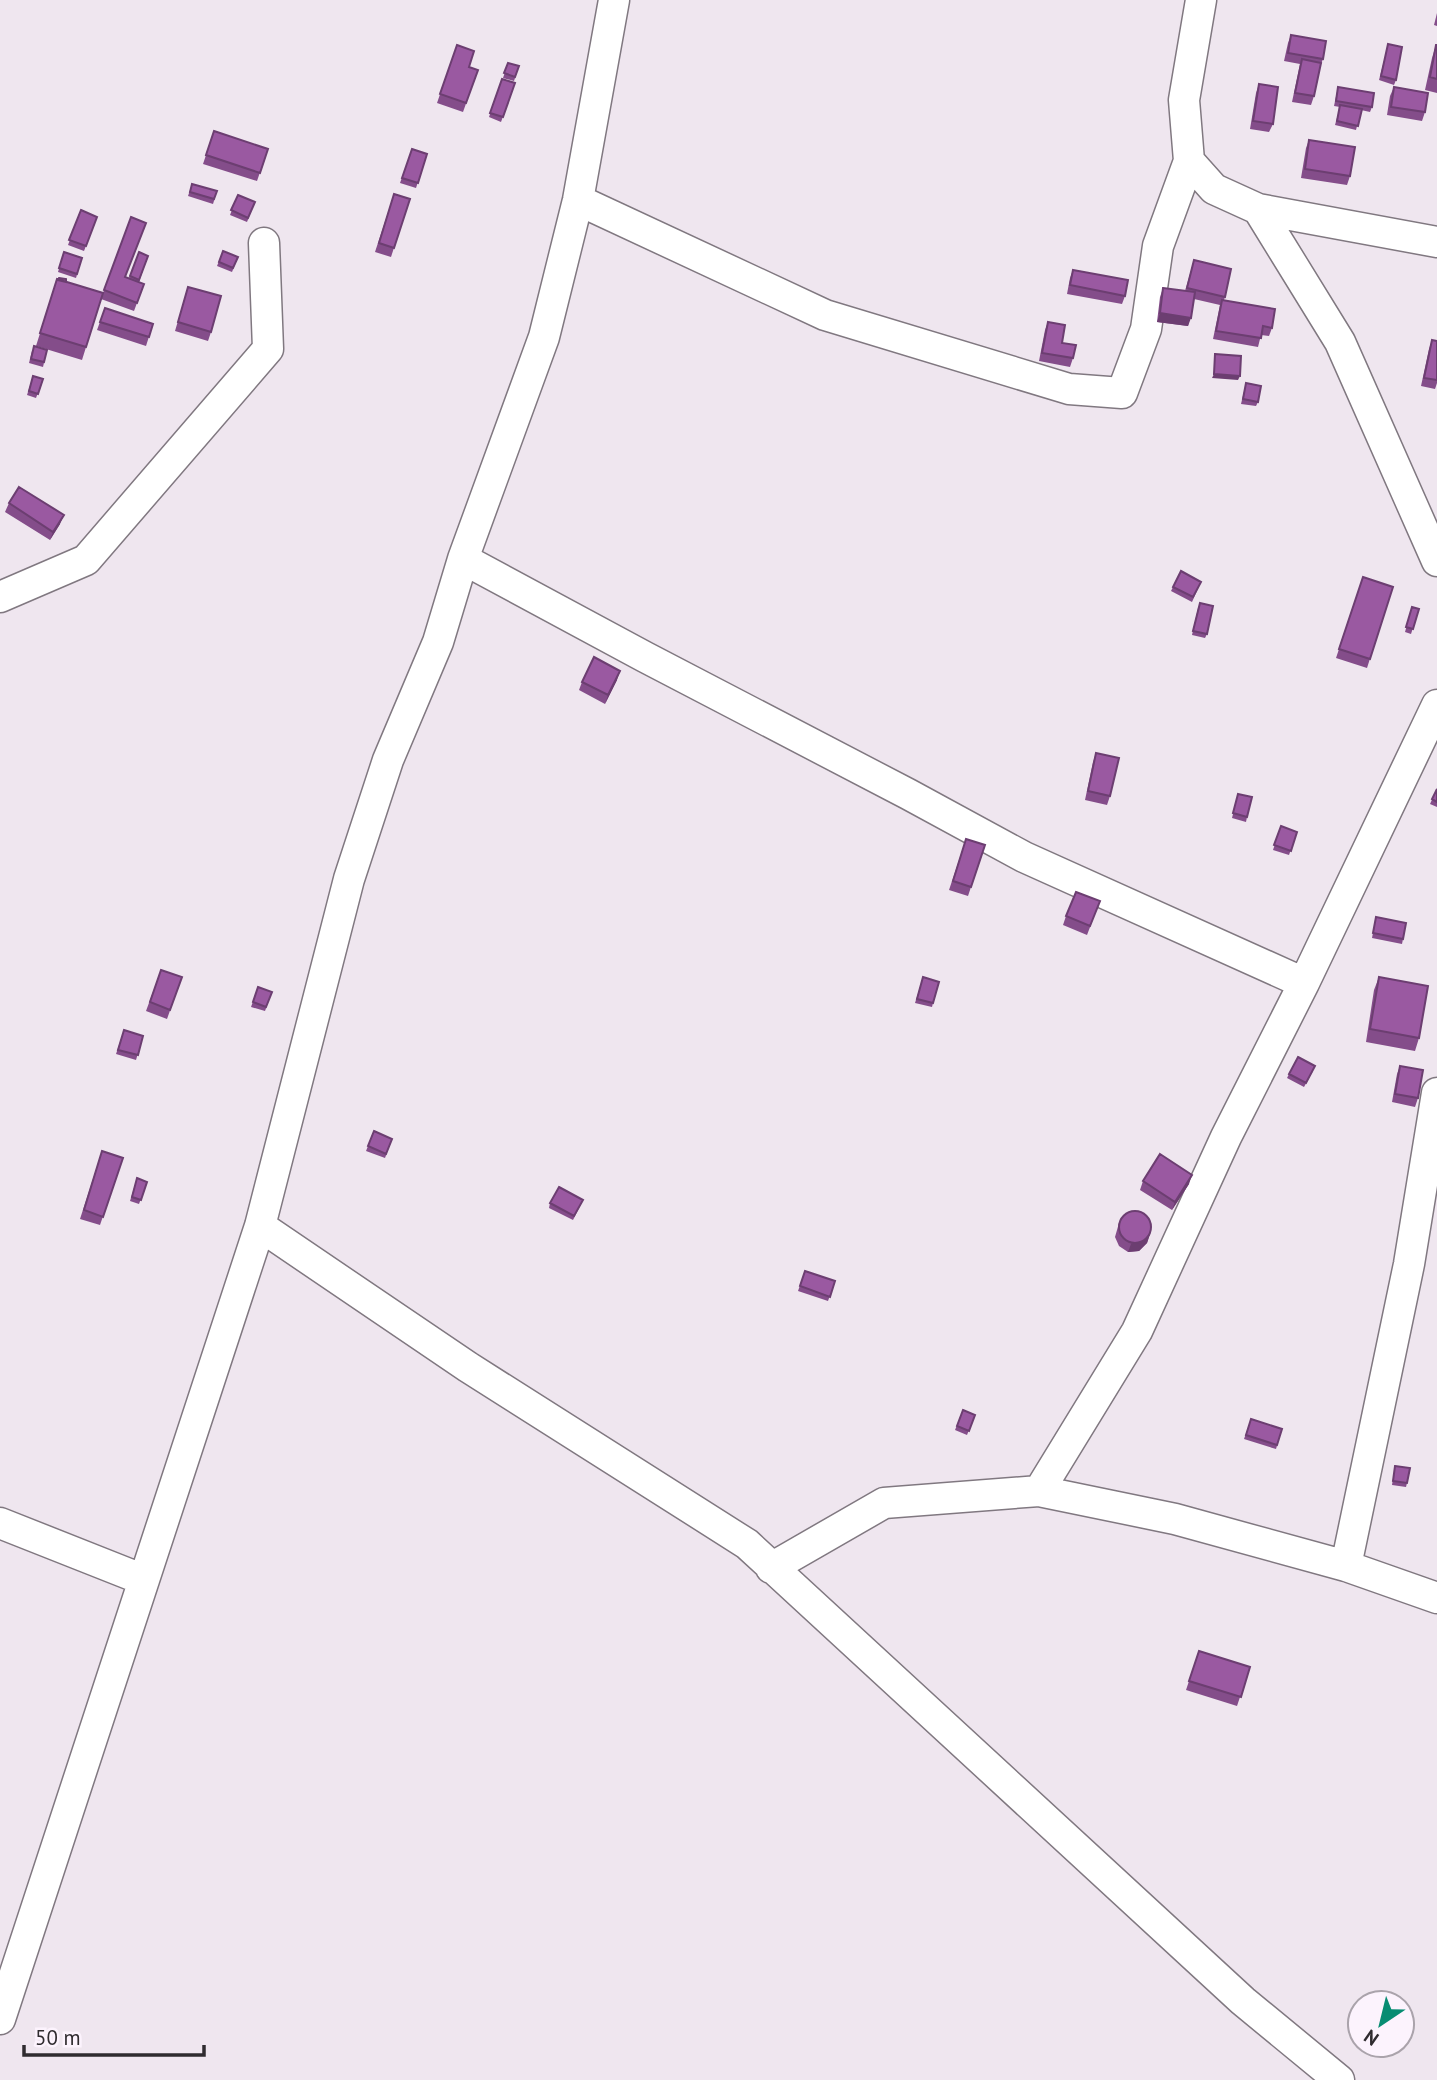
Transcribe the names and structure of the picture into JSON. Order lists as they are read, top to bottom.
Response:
{
  "scale_bar": "50 m",
  "north": "bottom left"
}
